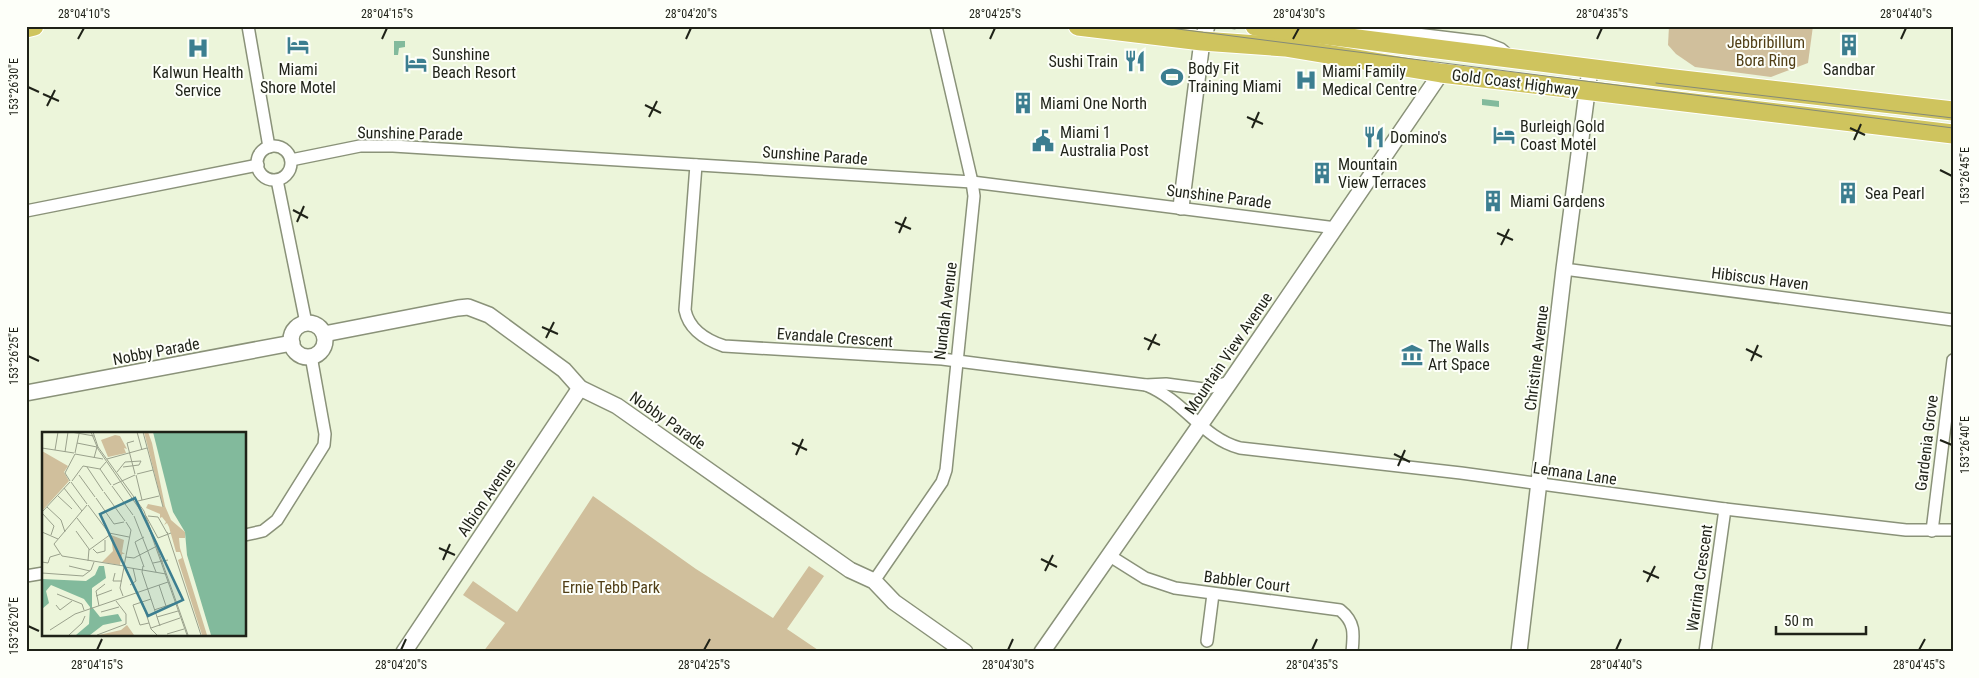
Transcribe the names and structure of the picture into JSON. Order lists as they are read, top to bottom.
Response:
{
  "streets": {
    "highway": ["Gold Coast Highway"],
    "street": [
      "Sunshine Parade",
      "Hibiscus Haven",
      "Nundah Avenue",
      "Evandale Crescent",
      "Nobby Parade",
      "Mountain View Avenue",
      "Christine Avenue",
      "Gardenia Grove",
      "Lemana Lane",
      "Albion Avenue",
      "Warrina Crescent",
      "Babbler Court"
    ]
  },
  "crossings": [
    ["Gold Coast Highway", "Mountain View Avenue"],
    ["Gold Coast Highway", "Christine Avenue"],
    ["Sunshine Parade", "Nundah Avenue"],
    ["Sunshine Parade", "Evandale Crescent"],
    ["Sunshine Parade", "Mountain View Avenue"],
    ["Hibiscus Haven", "Christine Avenue"],
    ["Nundah Avenue", "Evandale Crescent"],
    ["Nundah Avenue", "Nobby Parade"],
    ["Evandale Crescent", "Mountain View Avenue"],
    ["Evandale Crescent", "Lemana Lane"],
    ["Nobby Parade", "Albion Avenue"],
    ["Mountain View Avenue", "Lemana Lane"],
    ["Mountain View Avenue", "Babbler Court"],
    ["Christine Avenue", "Lemana Lane"],
    ["Gardenia Grove", "Lemana Lane"],
    ["Lemana Lane", "Warrina Crescent"]
  ],
  "parks": ["Jebbribillum Bora Ring", "Ernie Tebb Park"],
  "places": {
    "hotel": ["Miami Shore Motel", "Sunshine Beach Resort", "Burleigh Gold Coast Motel"],
    "building": [
      "Sandbar",
      "Miami One North",
      "Mountain View Terraces",
      "Sea Pearl",
      "Miami Gardens"
    ],
    "hospital": ["Kalwun Health Service", "Miami Family Medical Centre"],
    "restaurant": ["Sushi Train", "Domino's"],
    "sports": ["Body Fit Training Miami"],
    "public building": ["Miami 1 Australia Post"],
    "museum": ["The Walls Art Space"]
  },
  "scale_bar": "50 m",
  "coordinates": [
    "28°04'10\"S",
    "28°04'15\"S",
    "28°04'20\"S",
    "28°04'25\"S",
    "28°04'30\"S",
    "28°04'35\"S",
    "28°04'40\"S",
    "153°26'30\"E",
    "153°26'45\"E",
    "153°26'25\"E",
    "153°26'40\"E",
    "153°26'20\"E",
    "28°04'45\"S"
  ]
}
